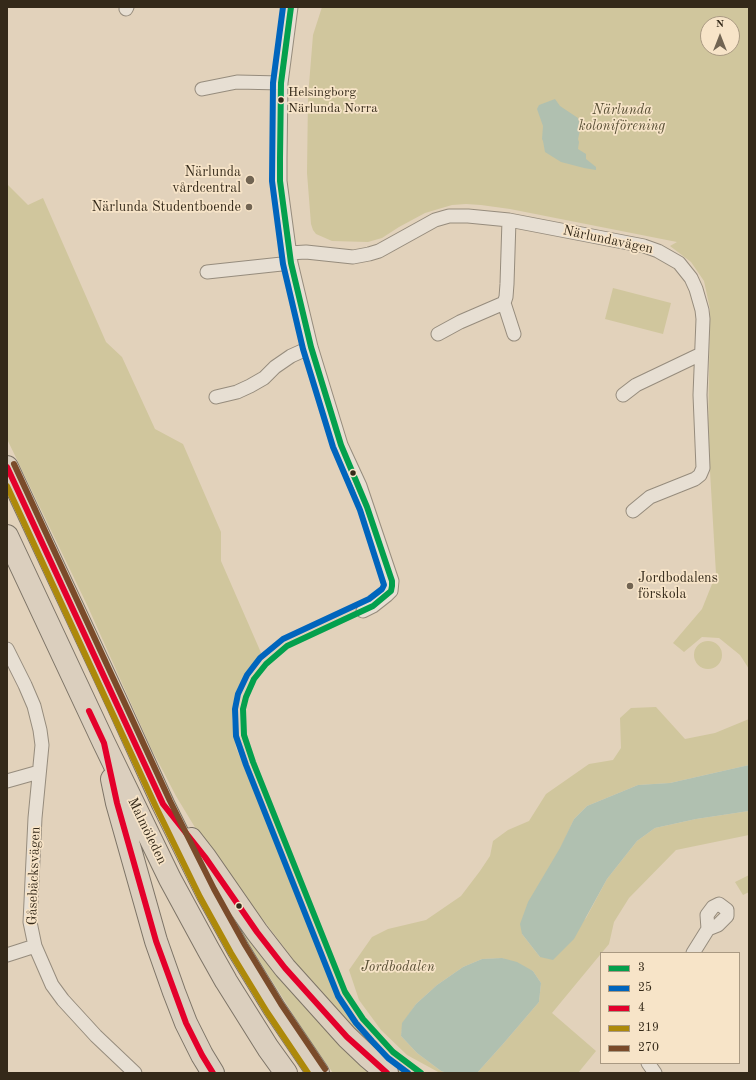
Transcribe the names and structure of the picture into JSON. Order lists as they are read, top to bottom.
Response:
{
  "streets": {
    "highway": ["Malmöleden"],
    "street": ["Närlundavägen", "Gåsebäcksvägen"]
  },
  "parks": ["Närlunda koloniförening", "Jordbodalen"],
  "places": [
    "Helsingborg Närlunda Norra",
    "Närlunda vårdcentral",
    "Närlunda Studentboende",
    "Jordbodalens förskola"
  ],
  "lines": [
    "transit line 3",
    "transit line 25",
    "transit line 270",
    "transit line 4",
    "transit line 219"
  ],
  "legend": [
    "3",
    "25",
    "4",
    "219",
    "270"
  ],
  "north": "top"
}
